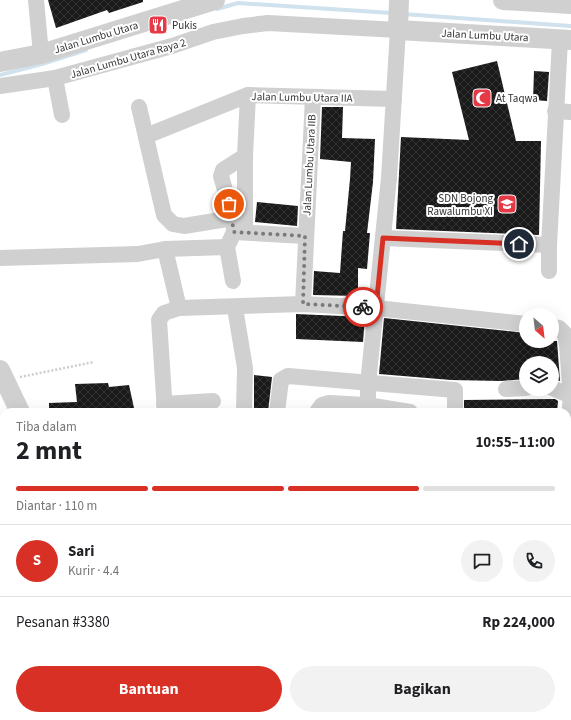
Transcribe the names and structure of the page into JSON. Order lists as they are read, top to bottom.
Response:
{
  "streets": {
    "street": [
      "Jalan Lumbu Utara",
      "Jalan Lumbu Utara Raya 2",
      "Jalan Lumbu Utara IIA",
      "Jalan Lumbu Utara IIB"
    ]
  },
  "crossings": [
    ["Jalan Lumbu Utara", "Jalan Lumbu Utara Raya 2"],
    ["Jalan Lumbu Utara IIA", "Jalan Lumbu Utara IIB"]
  ],
  "places": {
    "restaurant": ["Pukis"],
    "mosque": ["At Taqwa"],
    "school or university": ["SDN Bojong Rawalumbu XI"]
  },
  "north": "bottom right",
  "page": {
    "heading": ["2 mnt", "Tiba dalam", "10:55–11:00"],
    "panel": [
      "Sari",
      "Kurir · 4.4",
      "Pesanan #3380",
      "Rp 224,000"
    ],
    "bar": "Diantar · 110 m",
    "round": "S",
    "buttons": ["Bantuan", "Bagikan"]
  }
}
